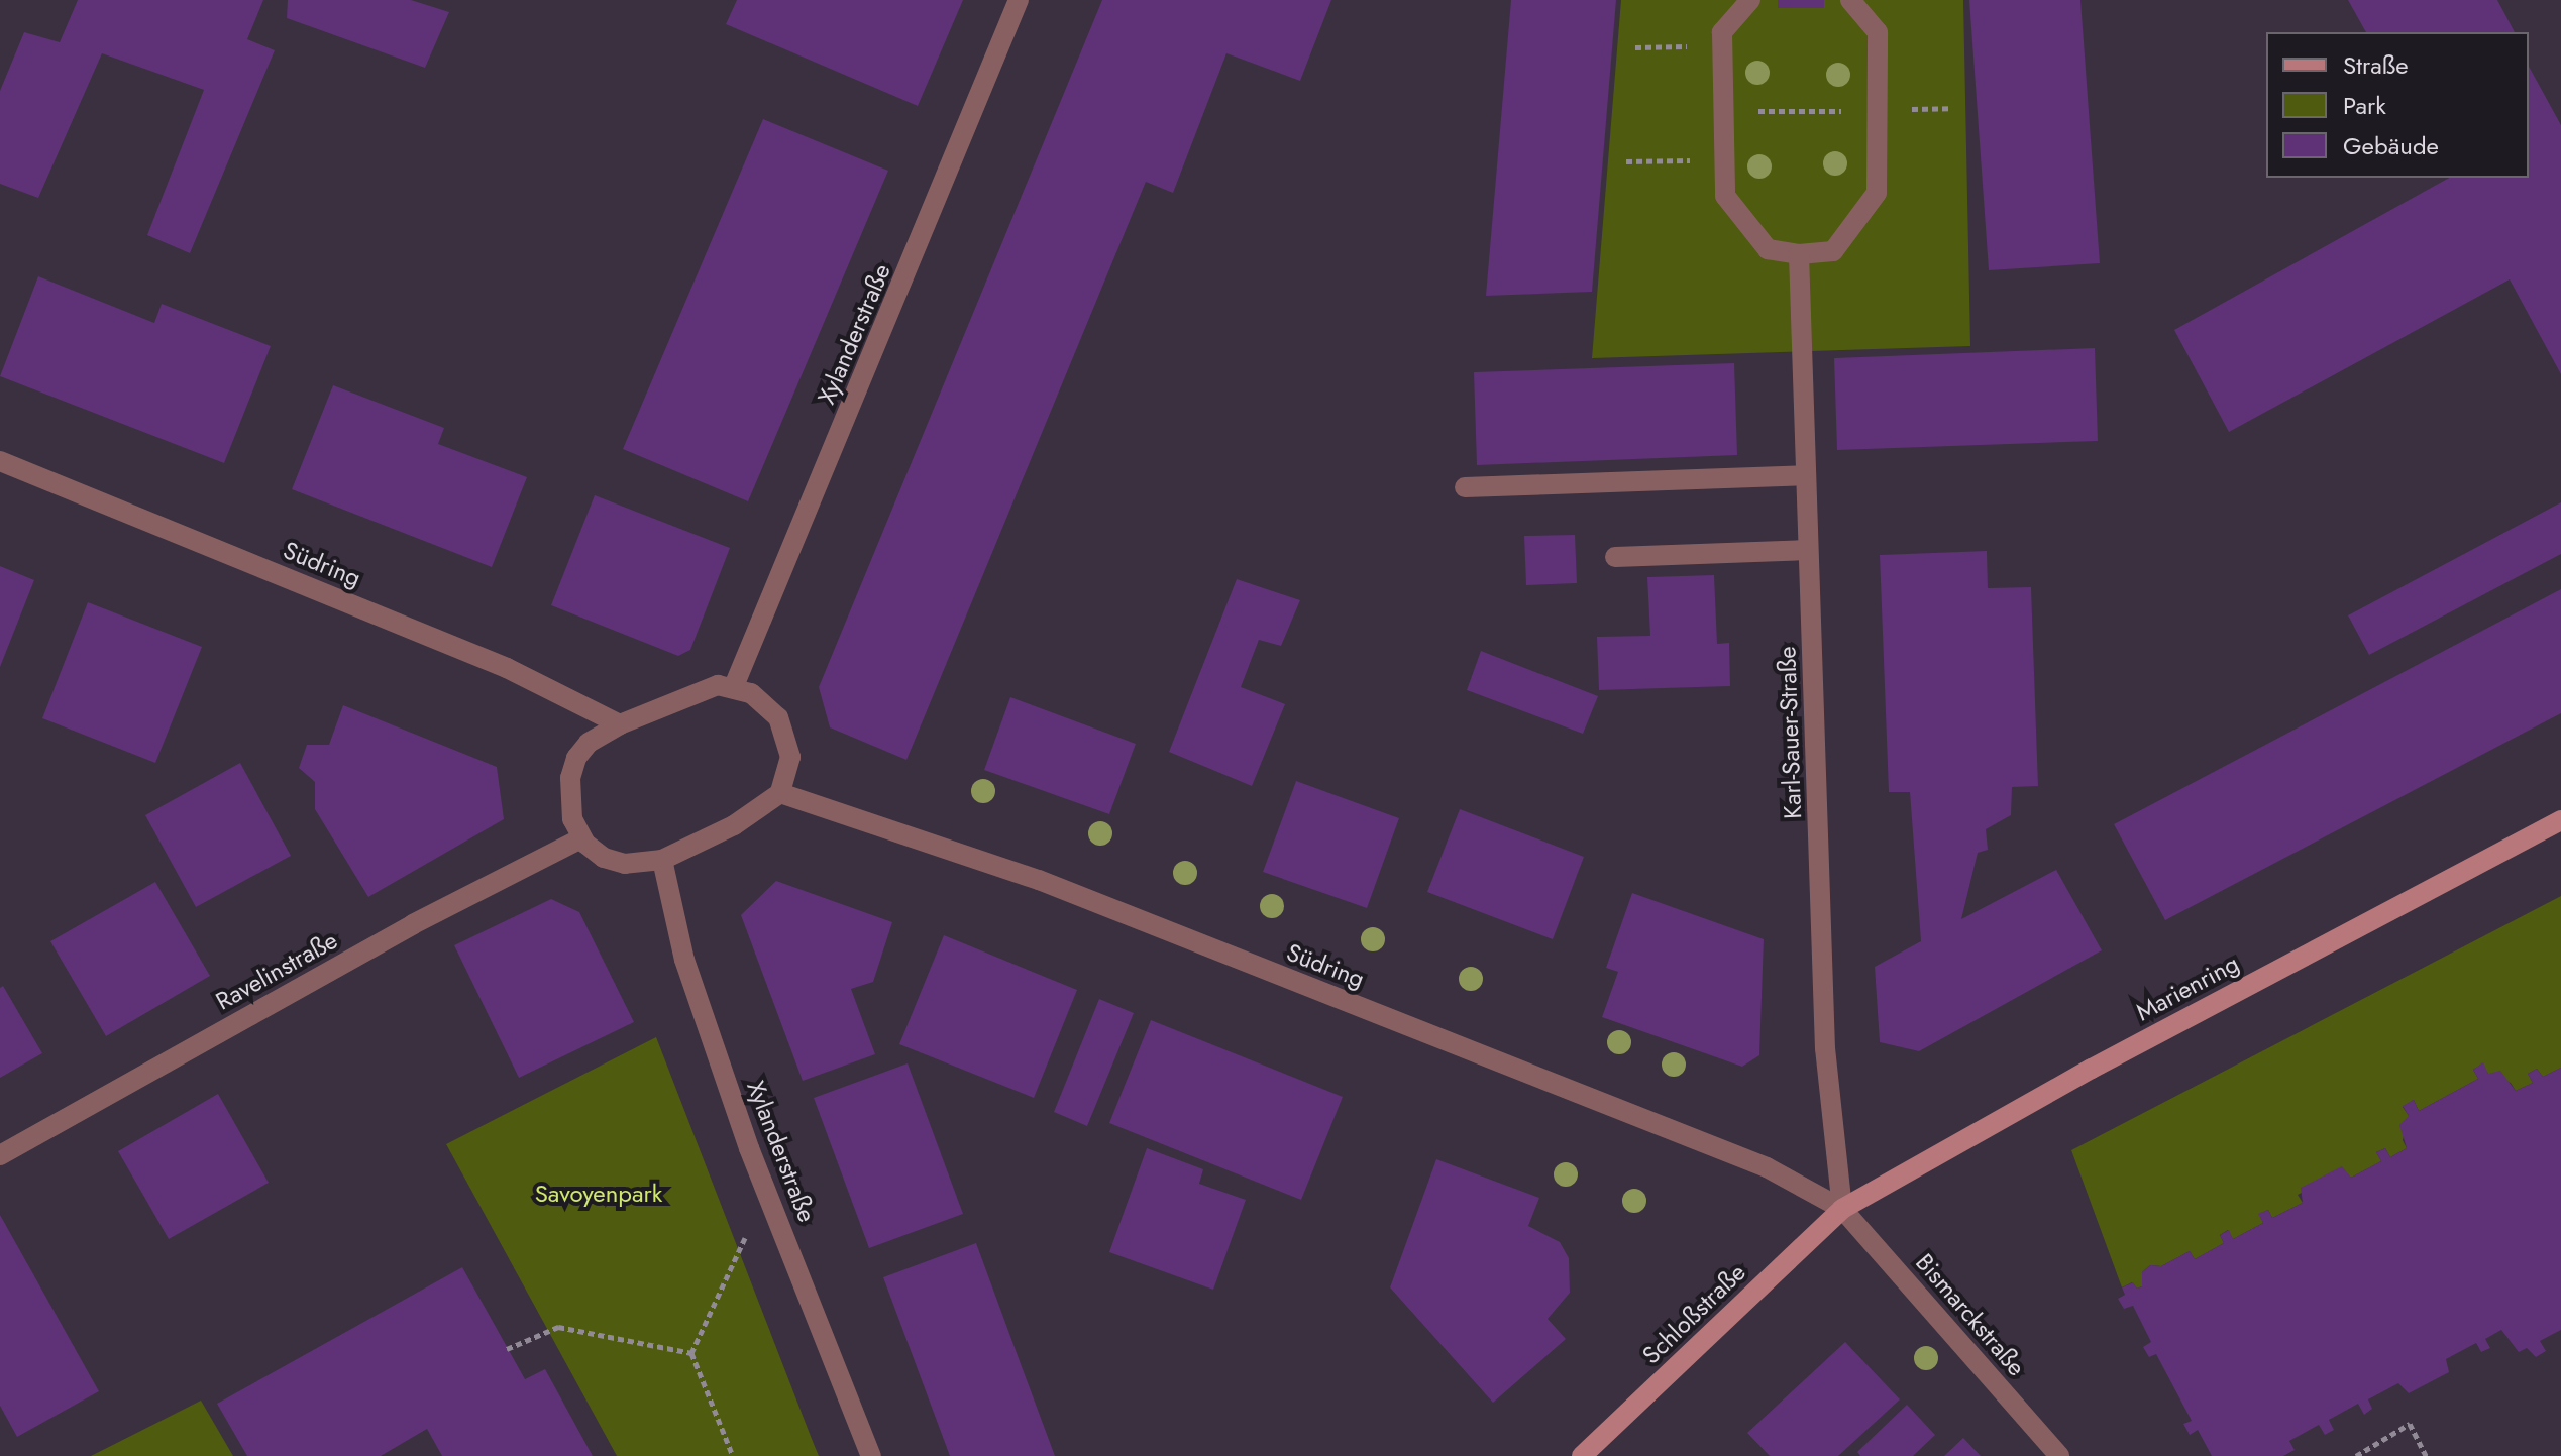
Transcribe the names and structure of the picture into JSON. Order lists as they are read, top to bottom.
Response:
{
  "streets": {
    "main road": ["Marienring", "Schloßstraße"],
    "street": [
      "Xylanderstraße",
      "Südring",
      "Karl-Sauer-Straße",
      "Ravelinstraße",
      "Bismarckstraße"
    ]
  },
  "crossings": [
    ["Xylanderstraße", "Südring"],
    ["Xylanderstraße", "Ravelinstraße"],
    ["Südring", "Karl-Sauer-Straße"],
    ["Südring", "Ravelinstraße"],
    ["Südring", "Marienring"],
    ["Südring", "Schloßstraße"],
    ["Südring", "Bismarckstraße"],
    ["Karl-Sauer-Straße", "Marienring"],
    ["Karl-Sauer-Straße", "Schloßstraße"],
    ["Karl-Sauer-Straße", "Bismarckstraße"],
    ["Marienring", "Schloßstraße"],
    ["Marienring", "Bismarckstraße"],
    ["Schloßstraße", "Bismarckstraße"]
  ],
  "parks": ["Savoyenpark"],
  "legend": ["Straße", "Park", "Gebäude"]
}
